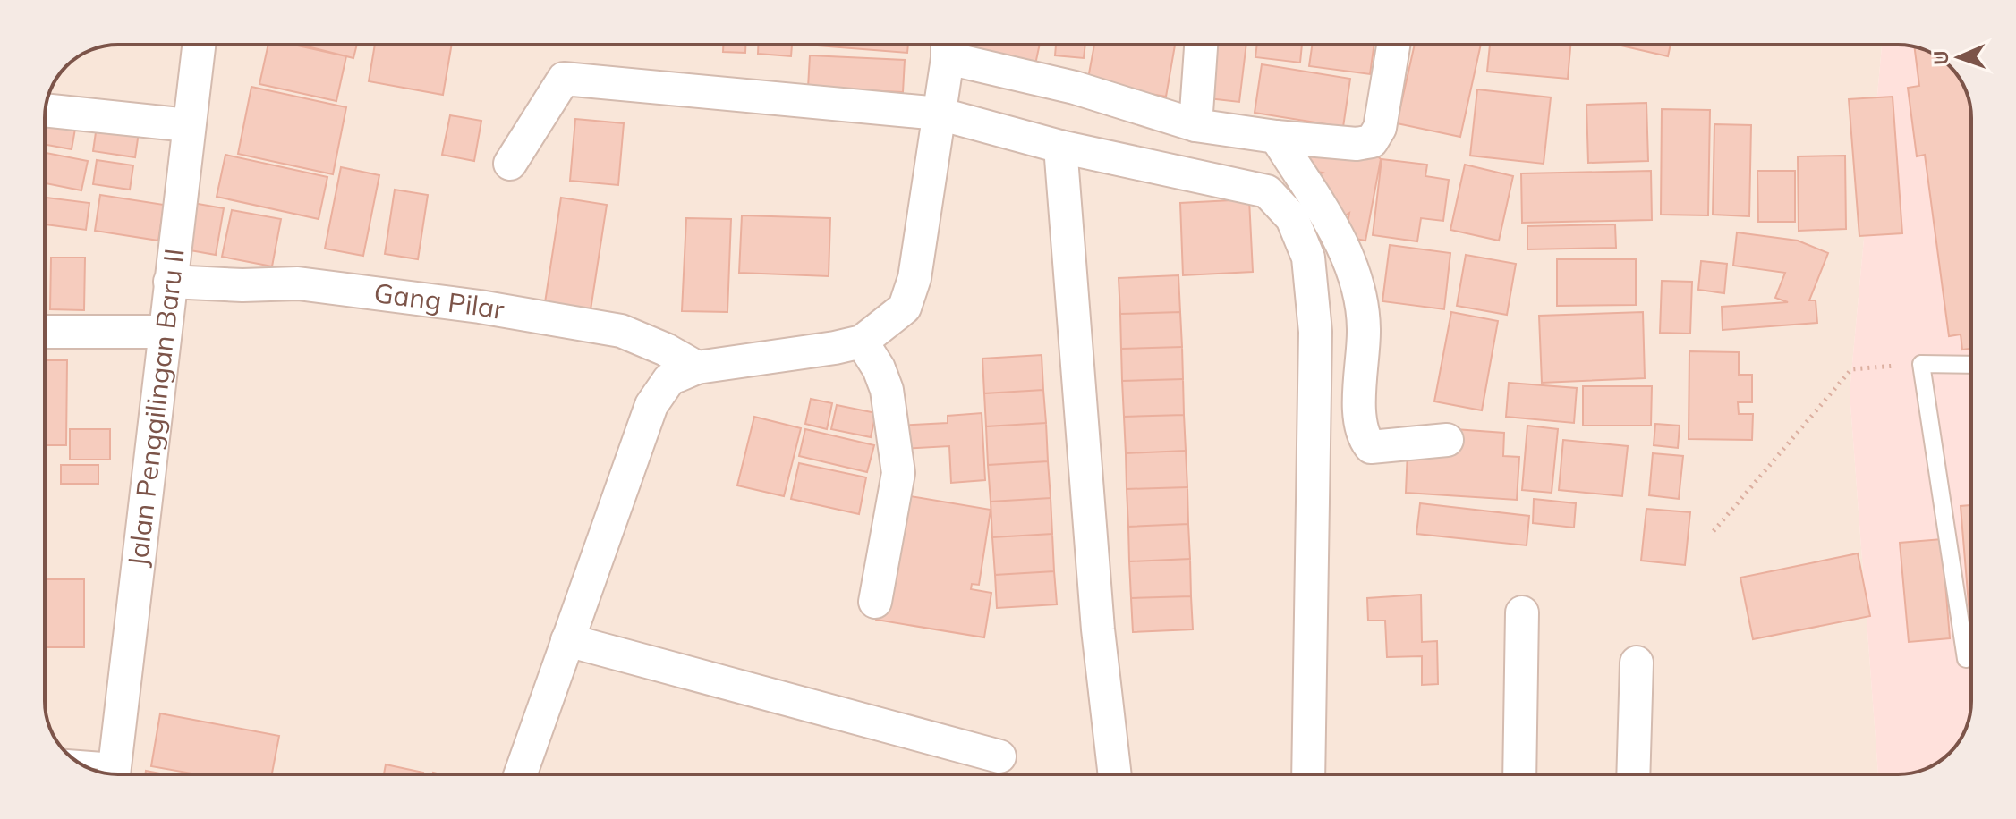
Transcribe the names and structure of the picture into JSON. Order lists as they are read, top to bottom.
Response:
{
  "streets": {
    "street": ["Gang Pilar", "Jalan Penggilingan Baru II"]
  },
  "crossings": [
    ["Gang Pilar", "Jalan Penggilingan Baru II"]
  ],
  "north": "left"
}
